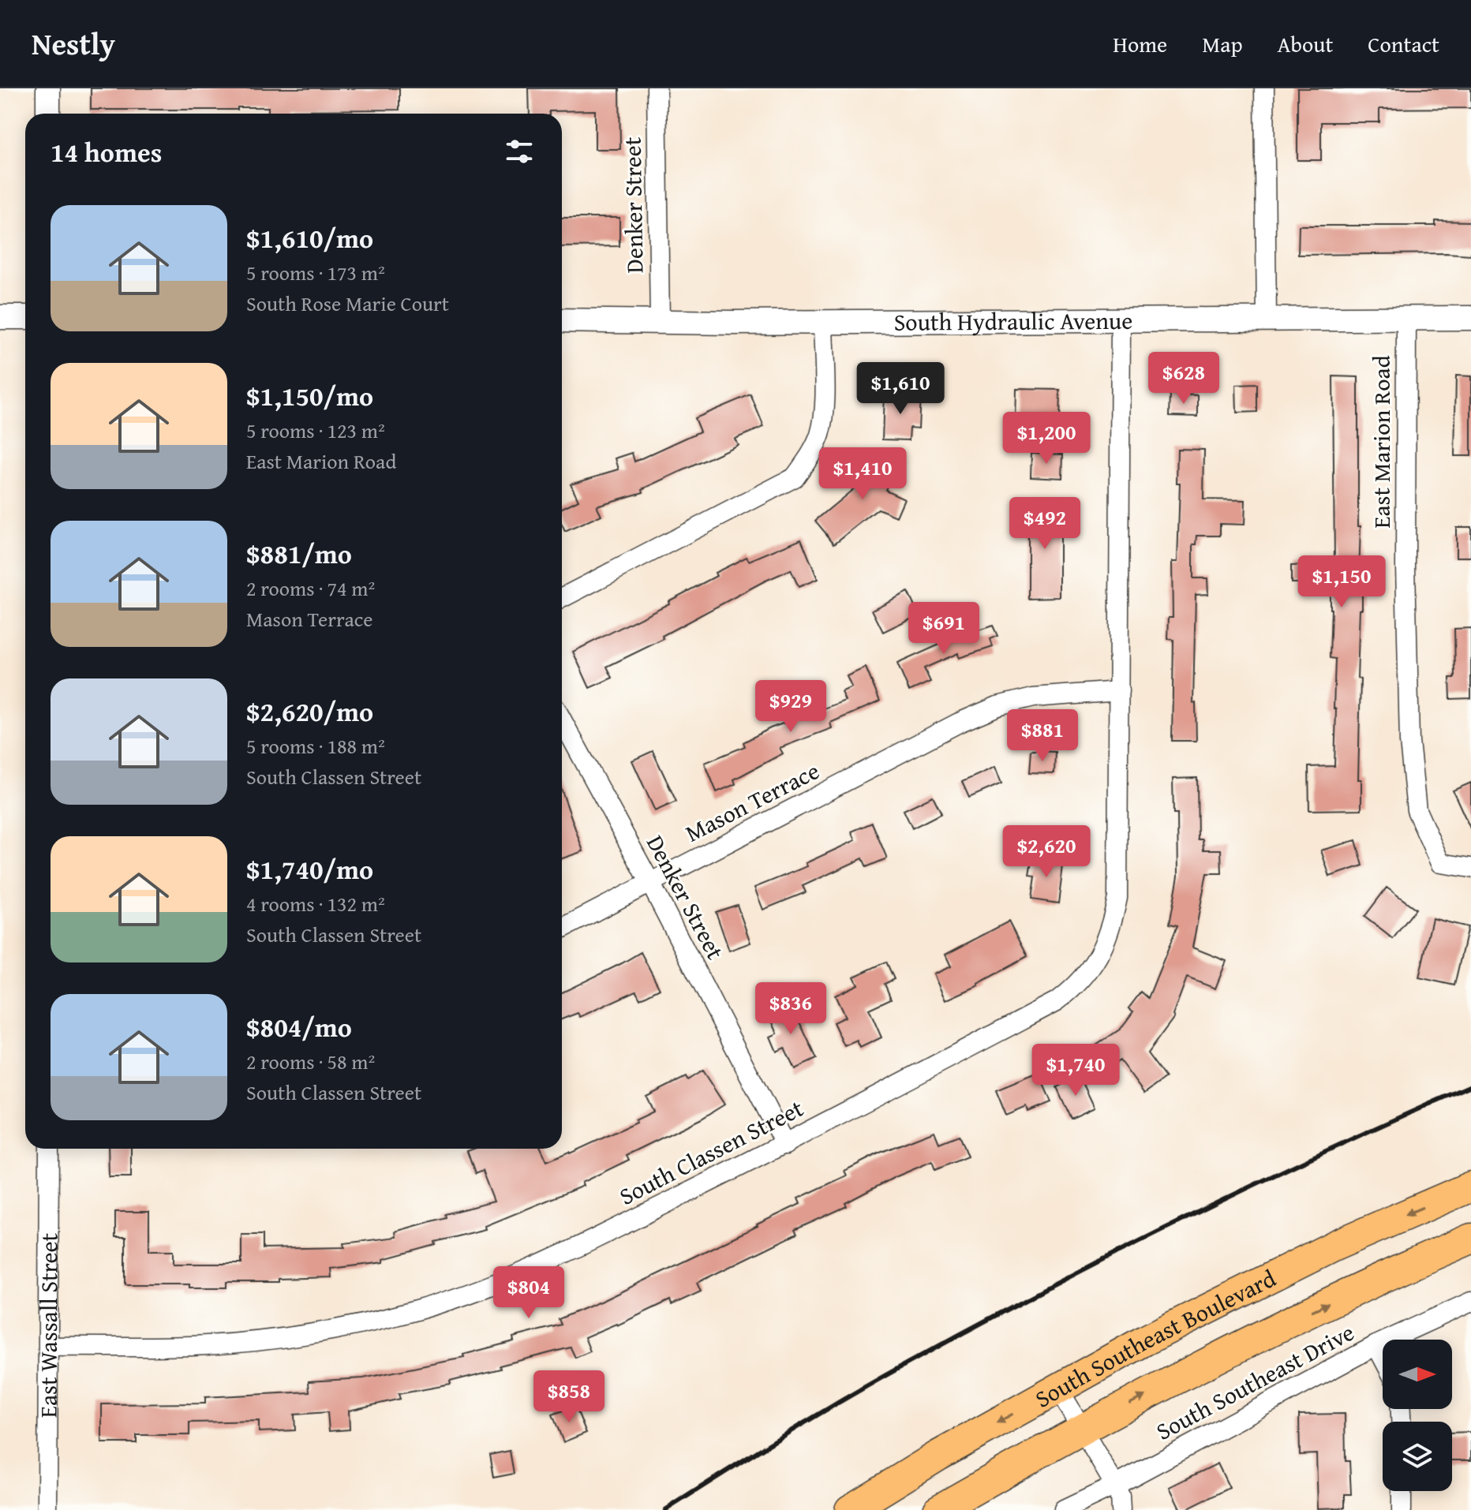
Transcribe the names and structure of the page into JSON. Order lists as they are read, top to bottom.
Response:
{
  "streets": {
    "main road": ["South Southeast Boulevard"],
    "street": [
      "Denker Street",
      "South Hydraulic Avenue",
      "East Marion Road",
      "Mason Terrace",
      "South Classen Street",
      "East Wassall Street",
      "South Southeast Drive"
    ]
  },
  "crossings": [
    ["Denker Street", "South Hydraulic Avenue"],
    ["Denker Street", "Mason Terrace"],
    ["Denker Street", "South Classen Street"],
    ["South Hydraulic Avenue", "East Marion Road"],
    ["South Hydraulic Avenue", "South Classen Street"],
    ["Mason Terrace", "South Classen Street"],
    ["South Classen Street", "East Wassall Street"]
  ],
  "north": "right",
  "page": {
    "header": "Nestly",
    "nav": [
      "Home",
      "Map",
      "About",
      "Contact"
    ],
    "heading": "14 homes",
    "list": [
      {
        "name": "$1,610/mo",
        "note": "5 rooms · 173 m² · South Rose Marie Court"
      },
      {
        "name": "$1,150/mo",
        "note": "5 rooms · 123 m² · East Marion Road"
      },
      {
        "name": "$881/mo",
        "note": "2 rooms · 74 m² · Mason Terrace"
      },
      {
        "name": "$2,620/mo",
        "note": "5 rooms · 188 m² · South Classen Street"
      },
      {
        "name": "$1,740/mo",
        "note": "4 rooms · 132 m² · South Classen Street"
      },
      {
        "name": "$804/mo",
        "note": "2 rooms · 58 m² · South Classen Street"
      }
    ],
    "price": [
      "$628",
      "$1,610",
      "$1,200",
      "$1,410",
      "$492",
      "$1,150",
      "$691",
      "$929",
      "$881",
      "$2,620",
      "$836",
      "$1,740",
      "$804",
      "$858"
    ]
  }
}
